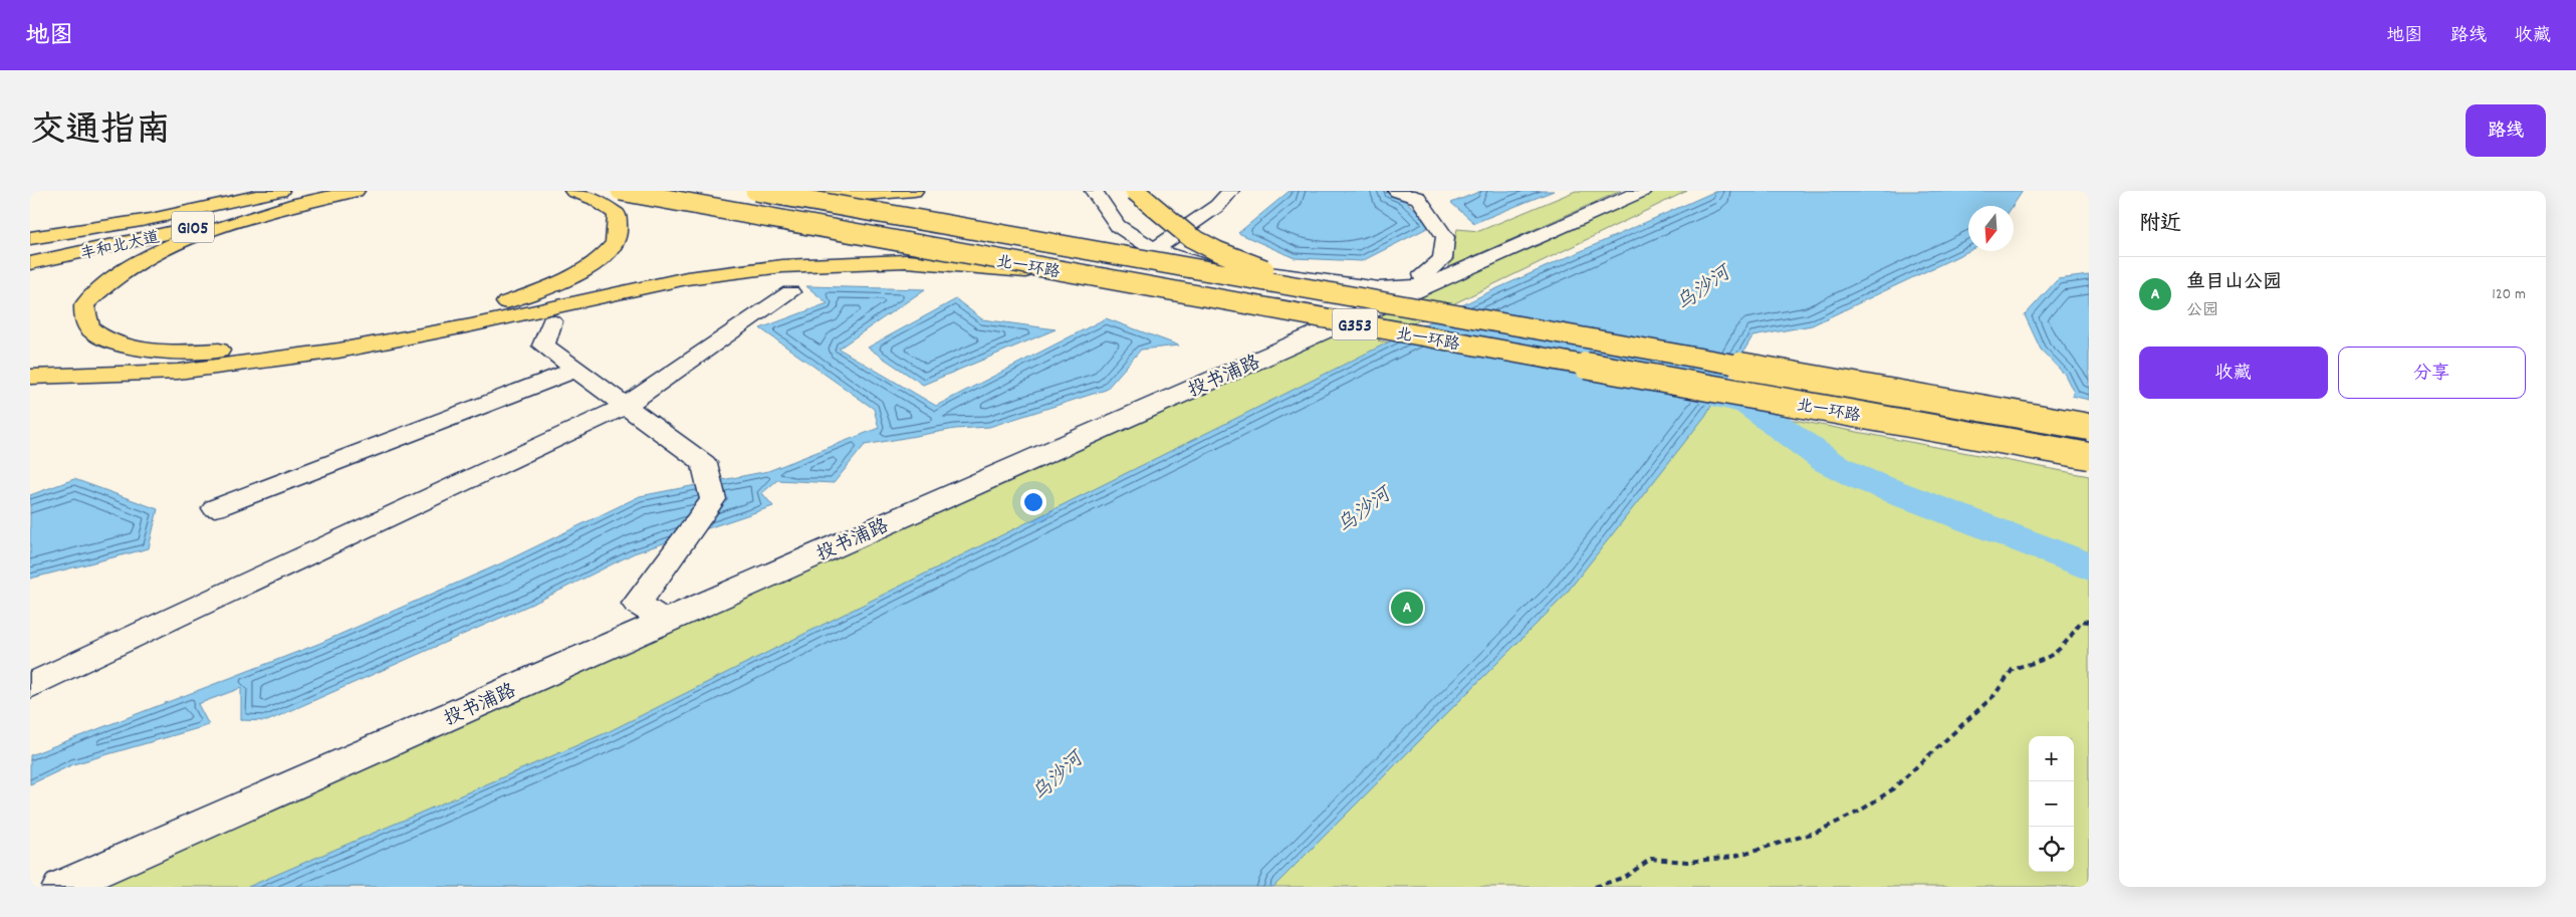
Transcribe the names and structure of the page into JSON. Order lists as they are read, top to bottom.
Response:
{
  "streets": {
    "highway": [
      "G105",
      "丰和北大道",
      "北一环路",
      "G353"
    ],
    "street": ["投书浦路"]
  },
  "water": ["乌沙河"],
  "north": "bottom",
  "page": {
    "header": "地图",
    "nav": ["地图", "路线", "收藏"],
    "title": "交通指南",
    "buttons": [
      "路线",
      ["收藏", "分享"]
    ],
    "heading": "附近",
    "list": [
      {
        "mark": "A",
        "name": "鱼目山公园",
        "note": "公园",
        "value": "120 m"
      }
    ],
    "pins": "A",
    "map_buttons": ["+", "−"]
  }
}
